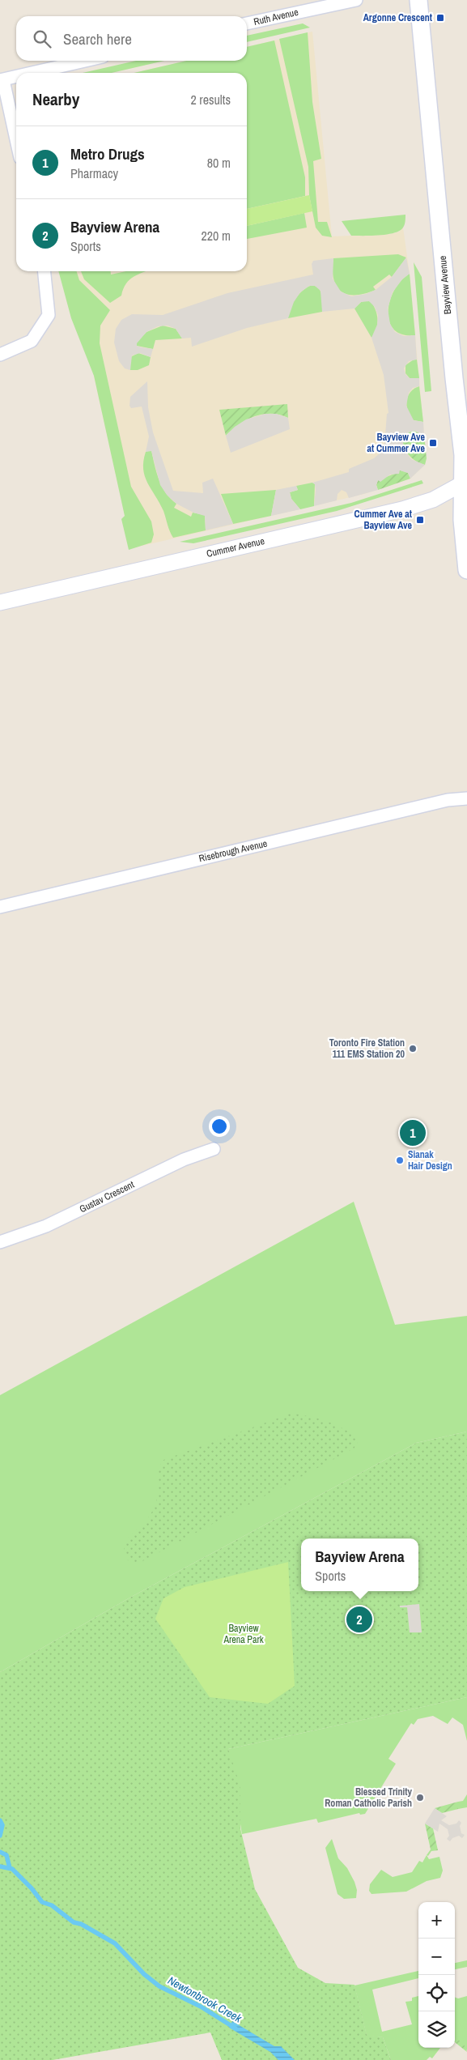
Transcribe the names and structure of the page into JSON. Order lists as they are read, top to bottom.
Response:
{
  "streets": {
    "main road": ["Bayview Avenue"],
    "street": [
      "Ruth Avenue",
      "Cummer Avenue",
      "Risebrough Avenue",
      "Gustav Crescent"
    ]
  },
  "crossings": [
    ["Bayview Avenue", "Cummer Avenue"]
  ],
  "water": ["Newtonbrook Creek"],
  "parks": ["Bayview Arena Park"],
  "places": {
    "transit": ["Argonne Crescent", "Bayview Ave at Cummer Ave", "Cummer Ave at Bayview Ave"],
    "other": ["Toronto Fire Station 111 EMS Station 20", "Sianak Hair Design", "Blessed Trinity Roman Catholic Parish"]
  },
  "page": {
    "search": "Search here",
    "heading": ["Nearby", "2 results"],
    "list": [
      {
        "mark": "1",
        "name": "Metro Drugs",
        "note": "Pharmacy",
        "value": "80 m"
      },
      {
        "mark": "2",
        "name": "Bayview Arena",
        "note": "Sports",
        "value": "220 m"
      }
    ],
    "pins": ["1", "2"],
    "popup": ["Bayview Arena", "Sports"],
    "map_buttons": ["+", "−"]
  }
}
